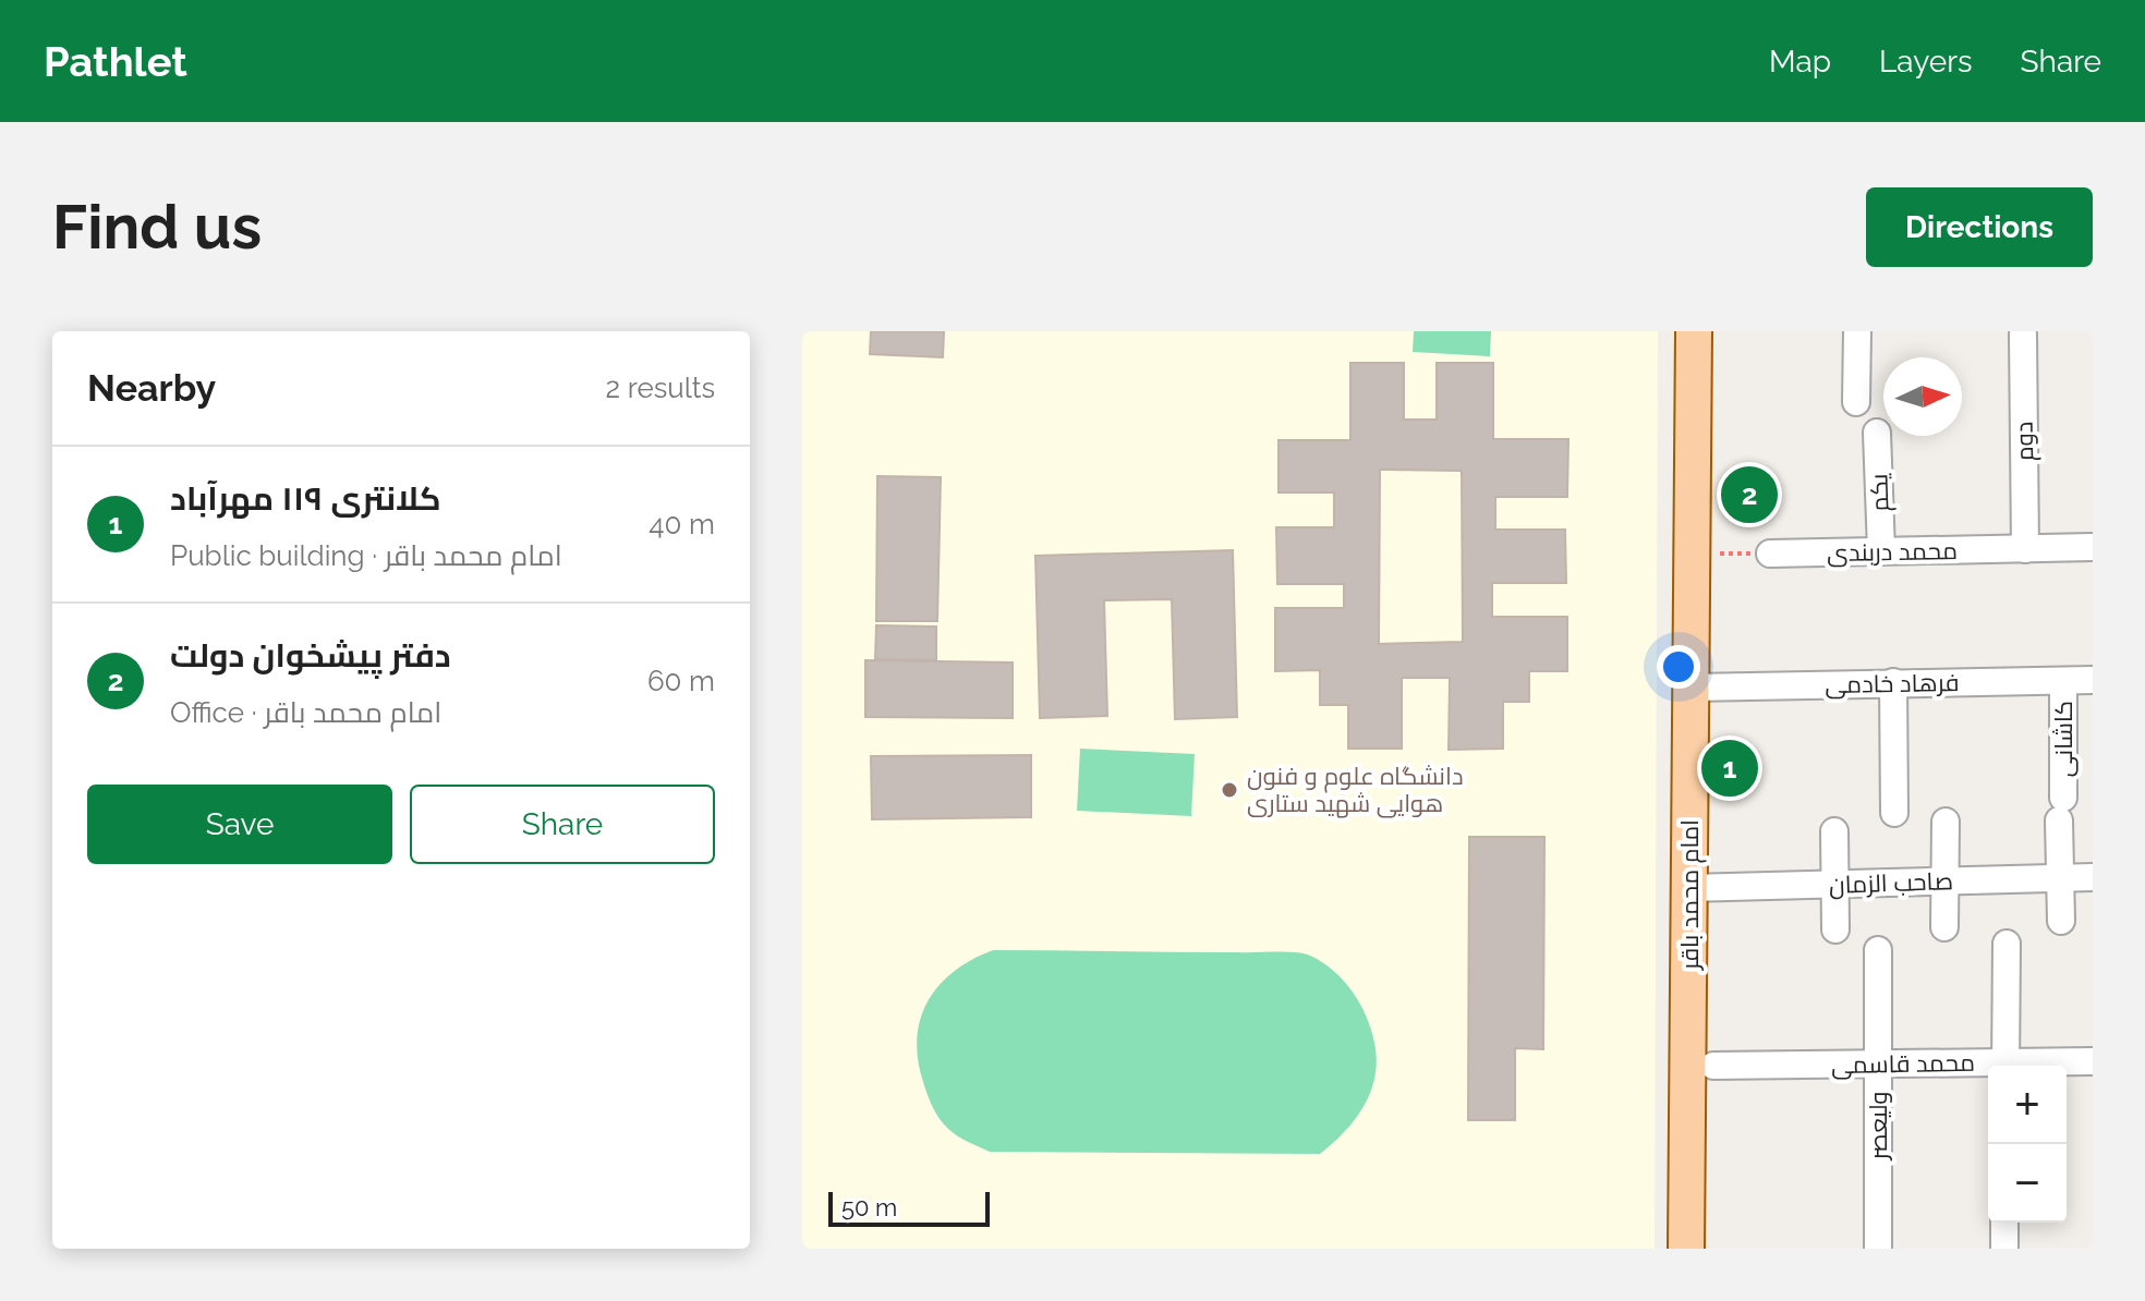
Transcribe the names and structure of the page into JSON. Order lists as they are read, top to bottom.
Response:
{
  "streets": {
    "main road": ["امام محمد باقر"],
    "street": [
      "دوم",
      "یکم",
      "محمد دربندی",
      "فرهاد خادمی",
      "کاشانی",
      "صاحب الزمان",
      "محمد قاسمی",
      "ولیعصر"
    ]
  },
  "crossings": [
    ["دوم", "محمد دربندی"],
    ["یکم", "محمد دربندی"],
    ["فرهاد خادمی", "کاشانی"],
    ["فرهاد خادمی", "امام محمد باقر"],
    ["کاشانی", "صاحب الزمان"],
    ["صاحب الزمان", "امام محمد باقر"],
    ["محمد قاسمی", "ولیعصر"]
  ],
  "places": ["دانشگاه علوم و فنون هوایی شهید ستاری"],
  "scale_bar": "50 m",
  "north": "right",
  "page": {
    "header": "Pathlet",
    "nav": ["Map", "Layers", "Share"],
    "buttons": [
      "Directions",
      ["Save", "Share"]
    ],
    "title": "Find us",
    "heading": ["Nearby", "2 results"],
    "list": [
      {
        "mark": "1",
        "name": "کلانتری ۱۱۹ مهرآباد",
        "note": "Public building · امام محمد باقر",
        "value": "40 m"
      },
      {
        "mark": "2",
        "name": "دفتر پیشخوان دولت",
        "note": "Office · امام محمد باقر",
        "value": "60 m"
      }
    ],
    "pins": ["2", "1"],
    "map_buttons": ["+", "−"],
    "scale": "50 m"
  }
}
